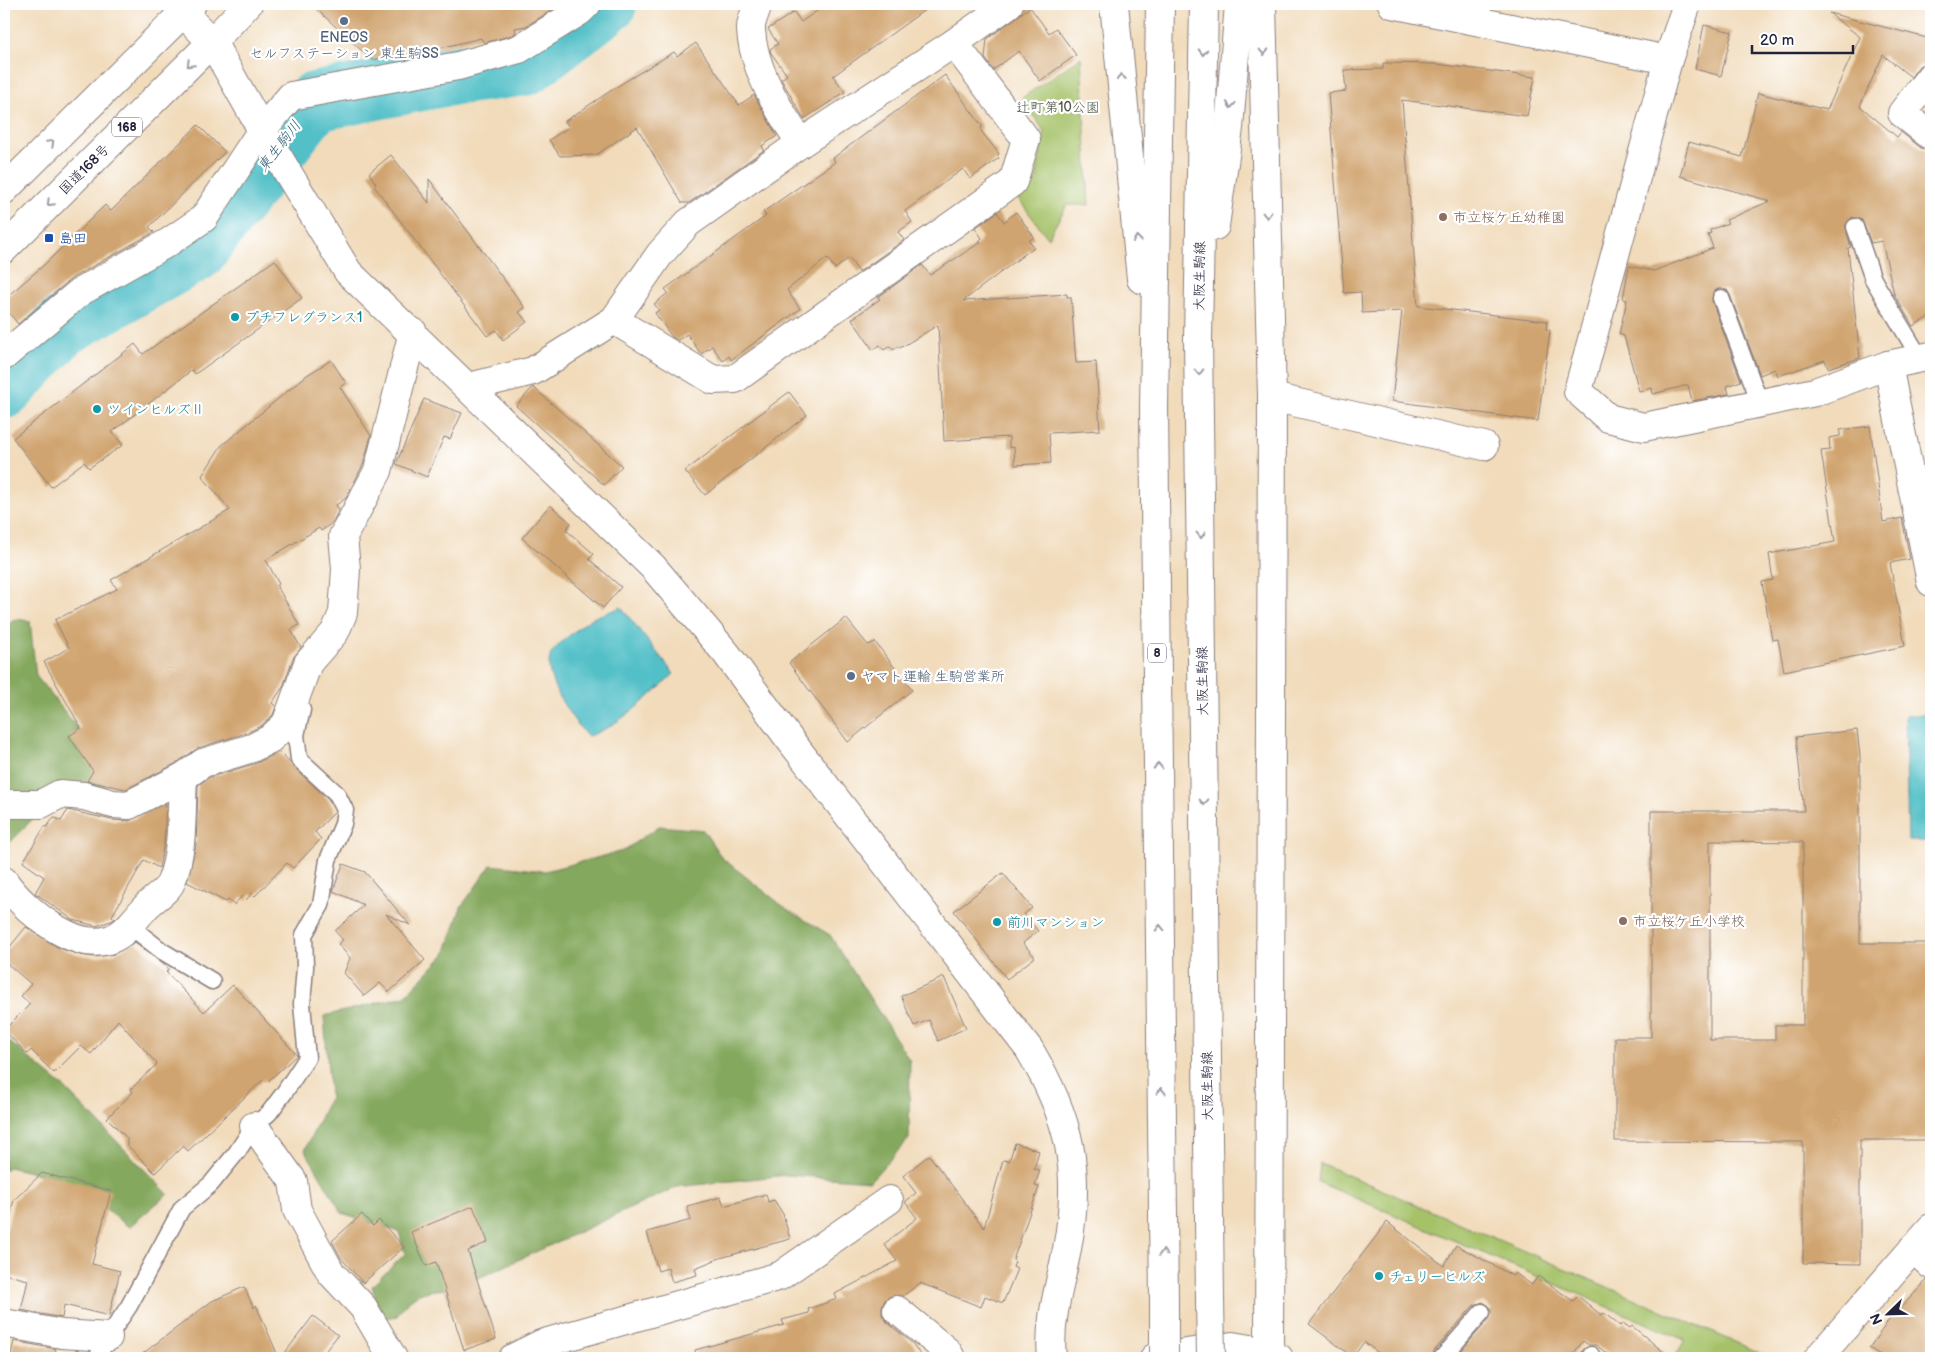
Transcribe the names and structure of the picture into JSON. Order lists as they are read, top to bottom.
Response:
{
  "streets": {
    "main road": [
      "168",
      "国道168号",
      "大阪生駒線",
      "8"
    ]
  },
  "water": ["東生駒川"],
  "parks": ["辻町第10公園"],
  "places": {
    "other": [
      "ENEOS セルフステーション 東生駒SS",
      "市立桜ケ丘幼稚園",
      "プチフレグランス1",
      "ツインヒルズⅡ",
      "ヤマト運輸 生駒営業所",
      "市立桜ケ丘小学校",
      "前川マンション",
      "チェリーヒルズ"
    ],
    "transit": ["島田"]
  },
  "scale_bar": "20 m",
  "north": "bottom left"
}
